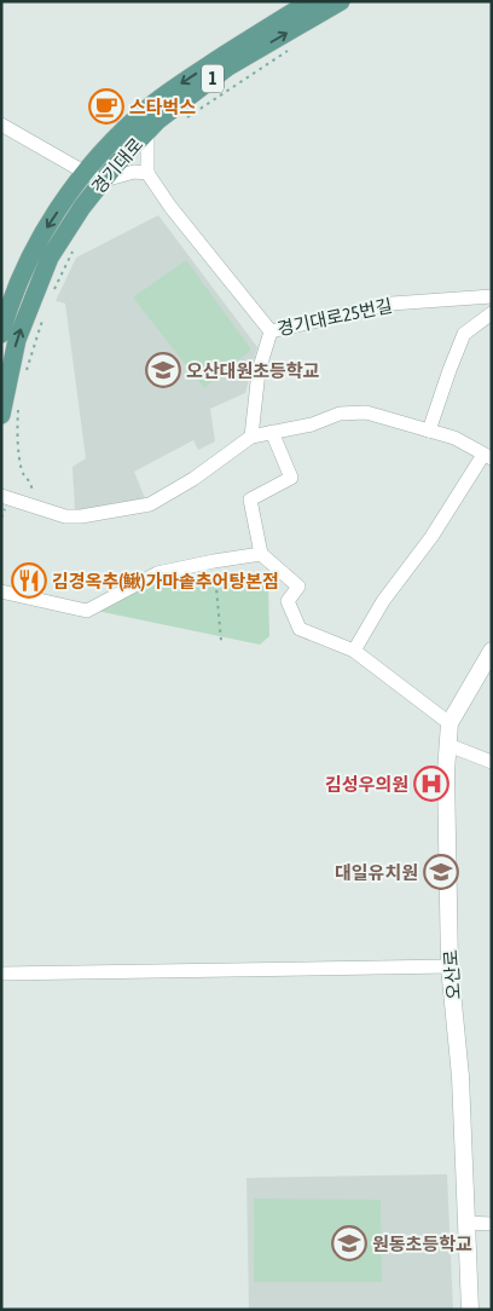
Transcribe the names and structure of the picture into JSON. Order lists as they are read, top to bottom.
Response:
{
  "streets": {
    "main road": ["1", "경기대로"],
    "street": ["경기대로25번길", "오산로"]
  },
  "places": {
    "cafe": ["스타벅스"],
    "school or university": ["오산대원초등학교", "대일유치원", "원동초등학교"],
    "restaurant": ["김경옥추(鰍)가마솥추어탕본점"],
    "hospital": ["김성우의원"]
  }
}
